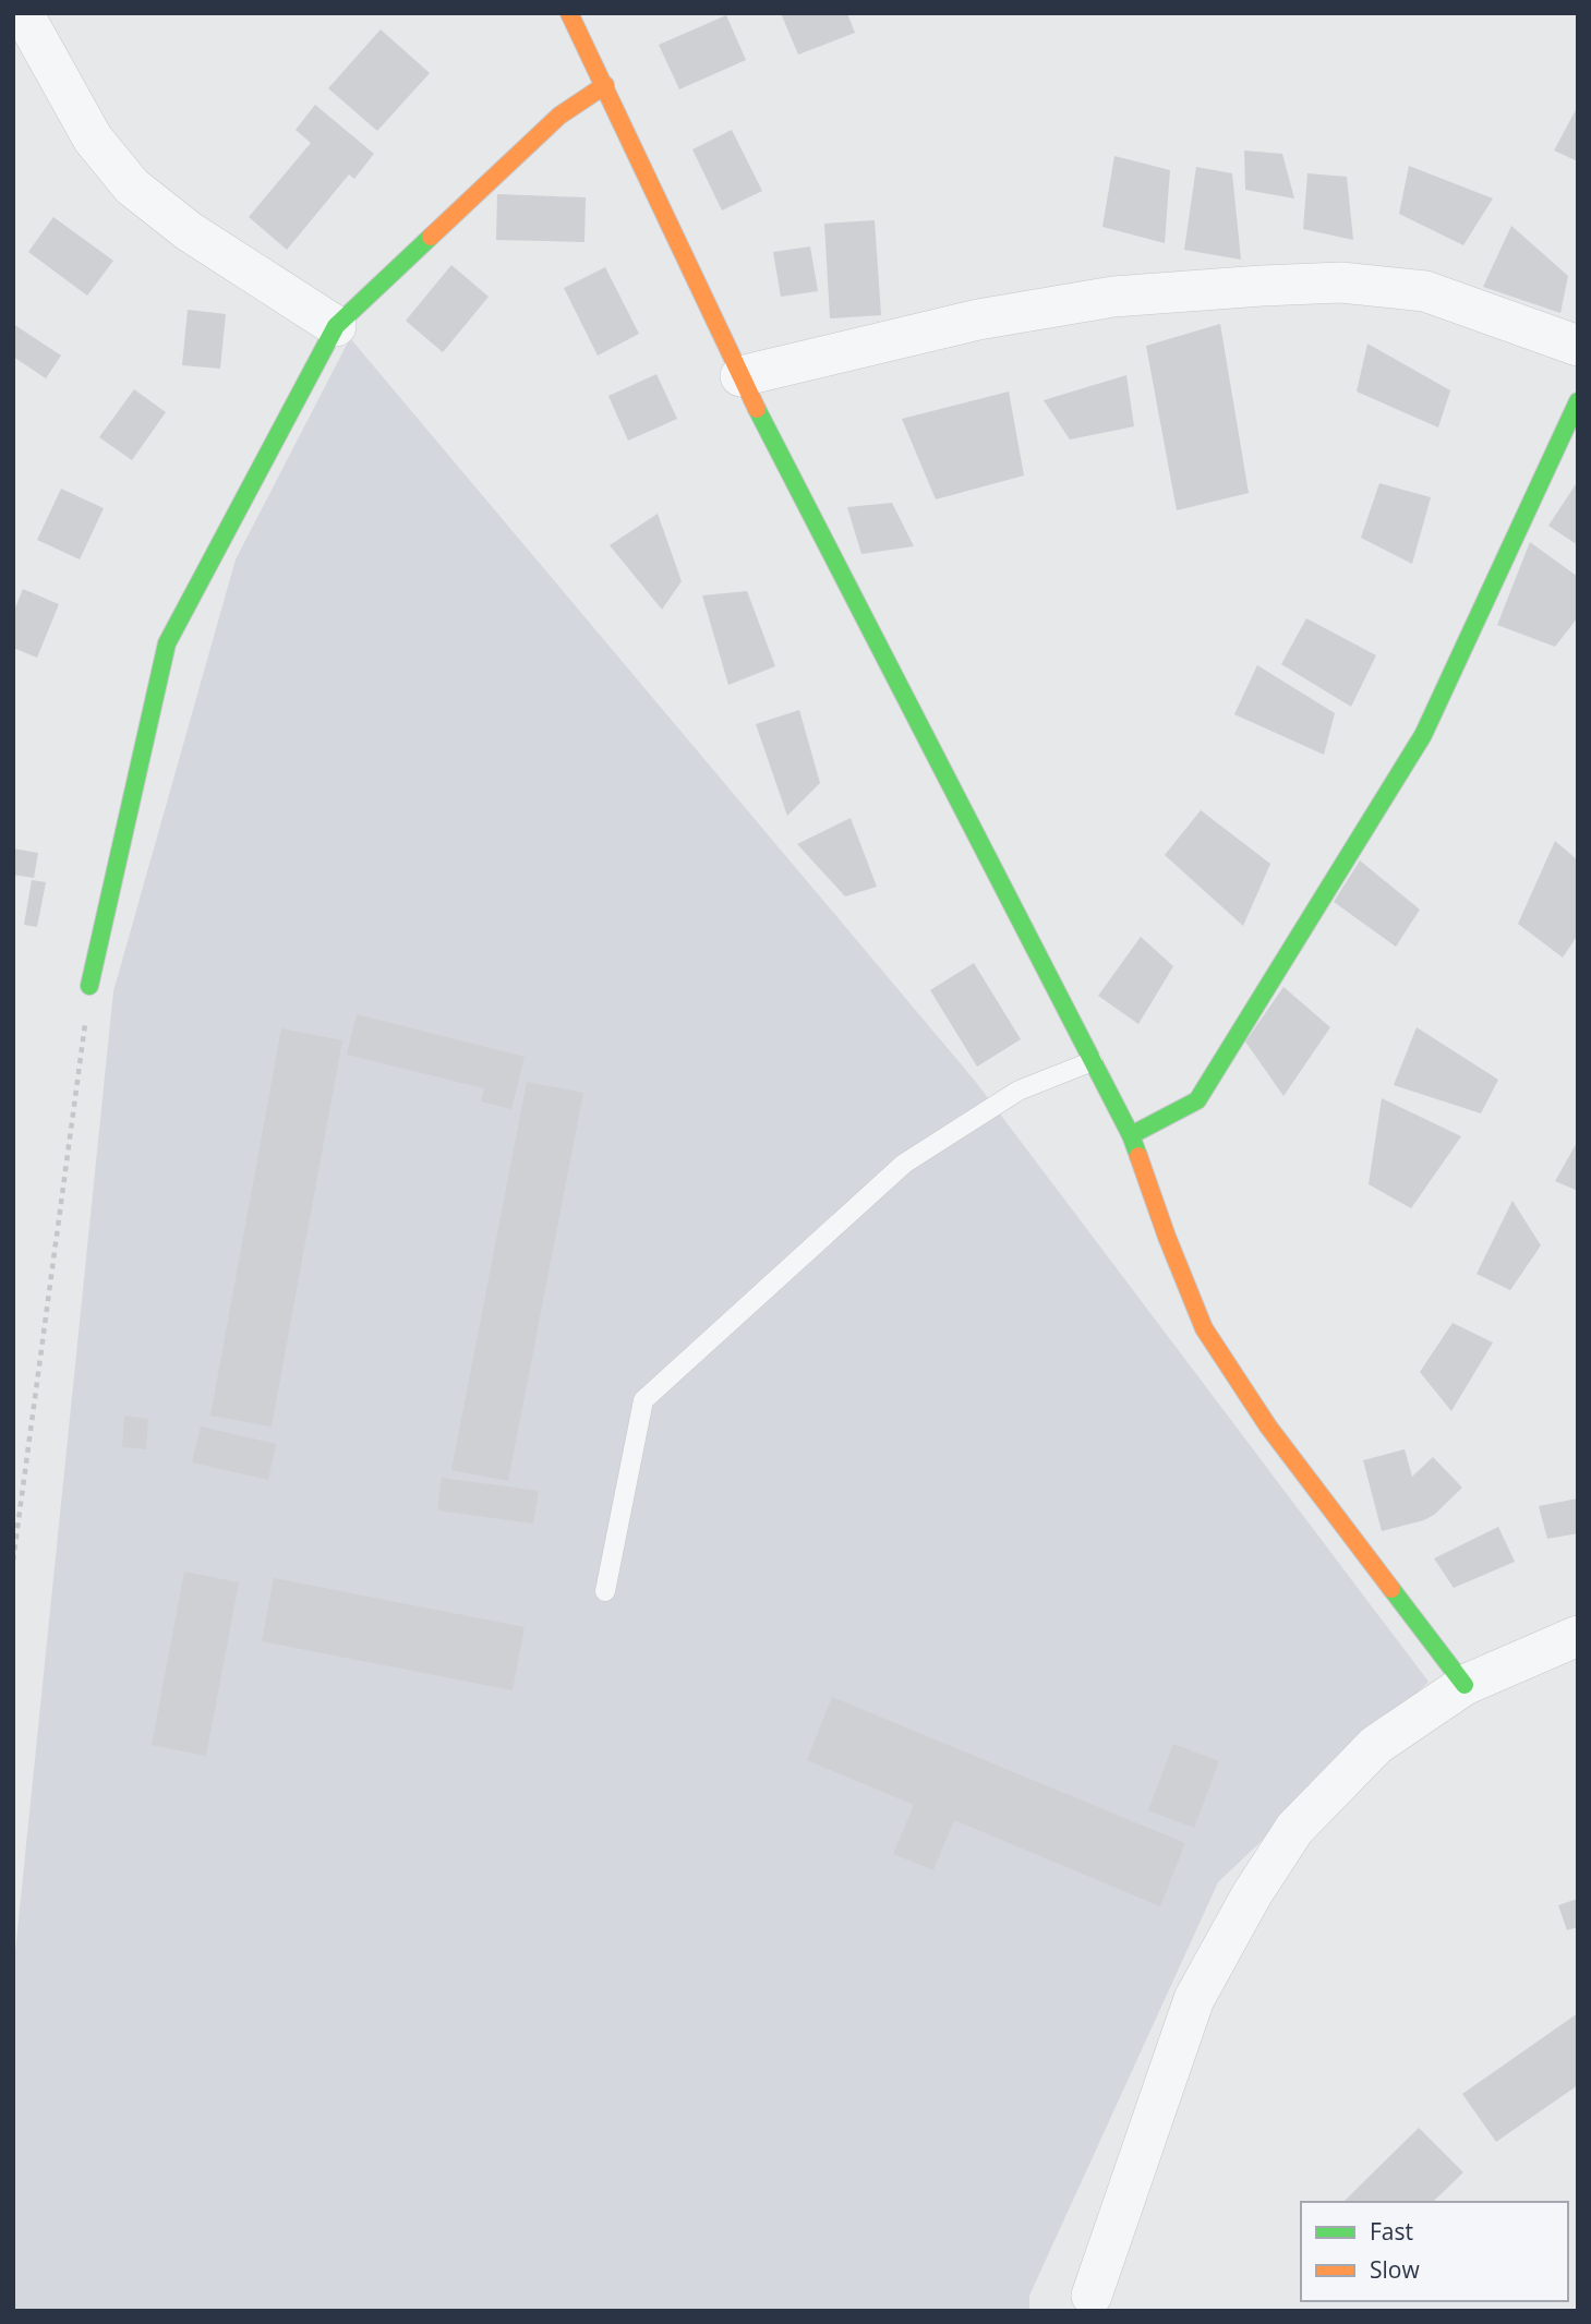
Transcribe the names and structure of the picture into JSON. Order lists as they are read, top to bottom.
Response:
{
  "legend": ["Fast", "Slow"]
}
